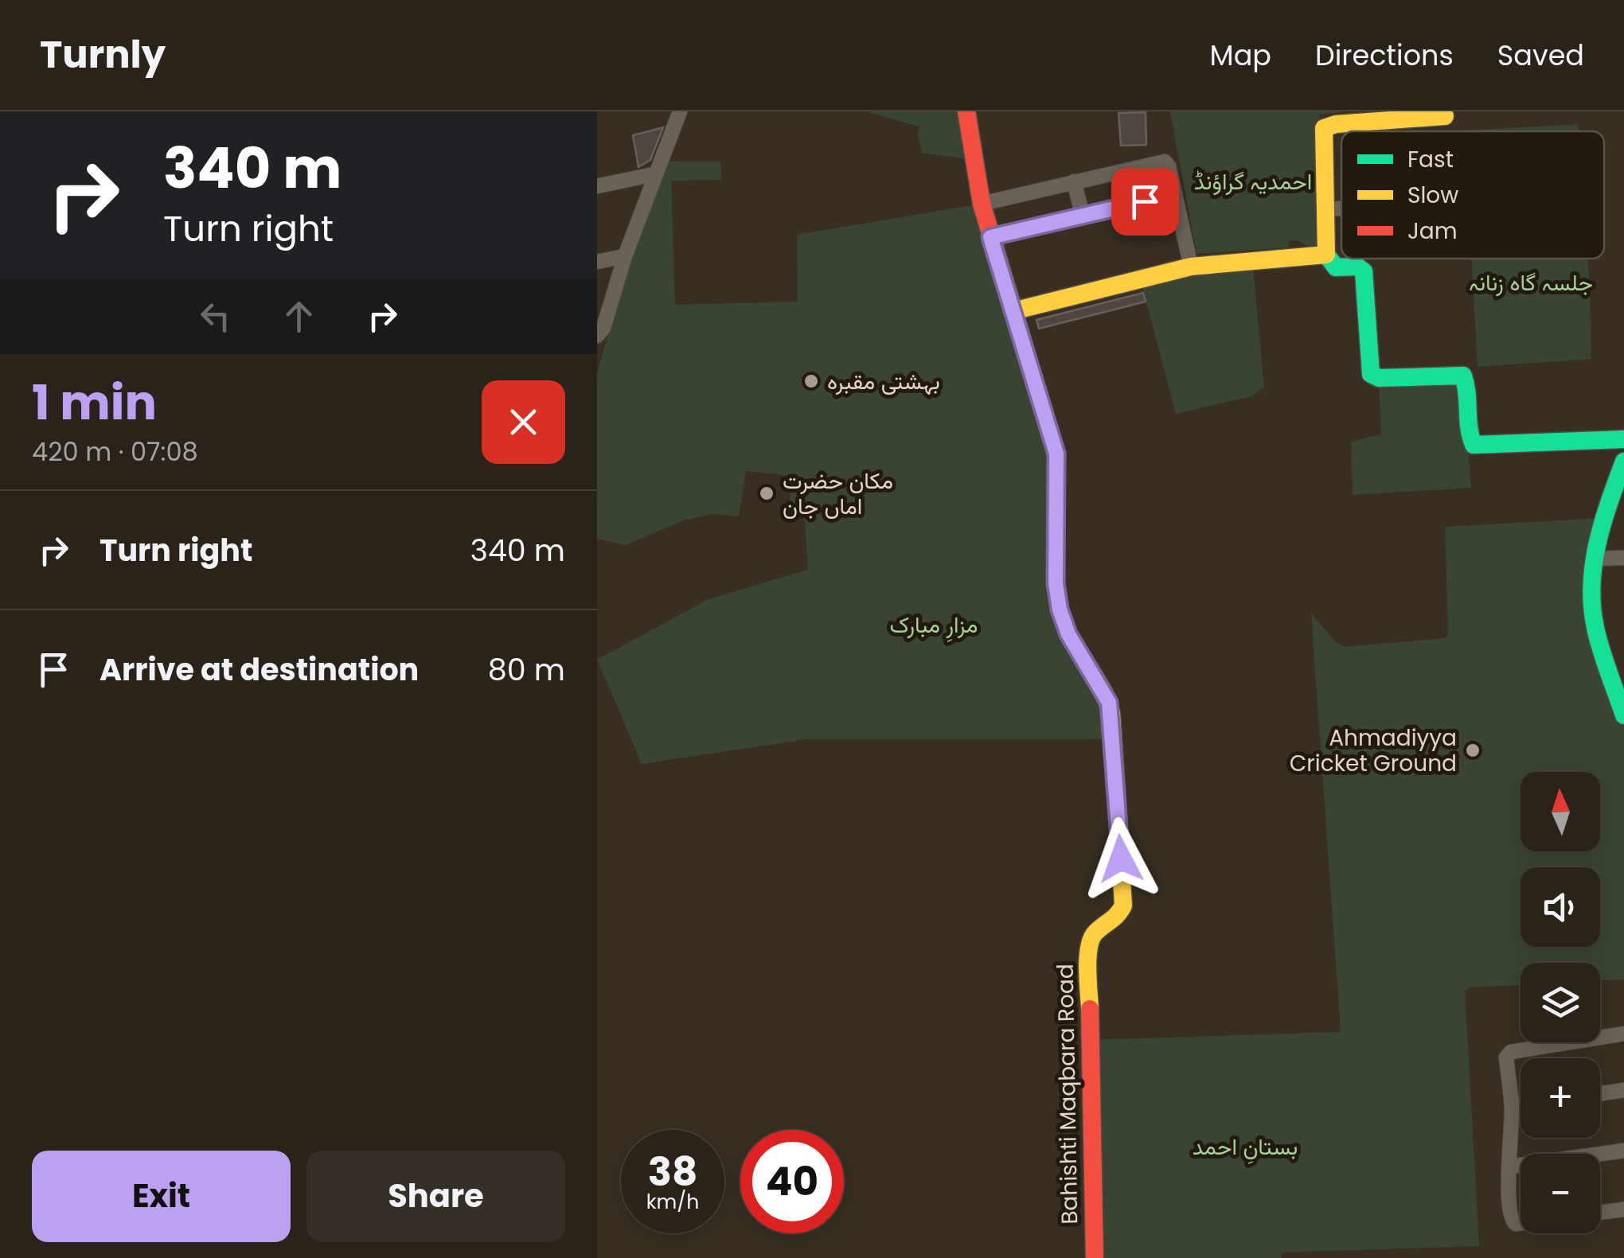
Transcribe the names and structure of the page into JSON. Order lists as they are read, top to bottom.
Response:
{
  "streets": {
    "street": ["Bahishti Maqbara Road"]
  },
  "parks": [
    "احمدیہ گراؤنڈ",
    "جلسہ گاہ زنانہ",
    "مزارِ مبارک",
    "بستانِ احمد"
  ],
  "places": ["بہشتی مقبرہ", "مکان حضرت اماں جان", "Ahmadiyya Cricket Ground"],
  "legend": ["Fast", "Slow", "Jam"],
  "north": "top",
  "page": {
    "header": "Turnly",
    "nav": ["Map", "Directions", "Saved"],
    "turn": ["340 m", "Turn right"],
    "heading": ["1 min", "420 m · 07:08"],
    "list": [
      {
        "name": "Turn right",
        "value": "340 m"
      },
      {
        "name": "Arrive at destination",
        "value": "80 m"
      }
    ],
    "map_buttons": ["+", "−"],
    "speed": "38 km/h",
    "limit": "40",
    "buttons": ["Exit", "Share"]
  }
}
